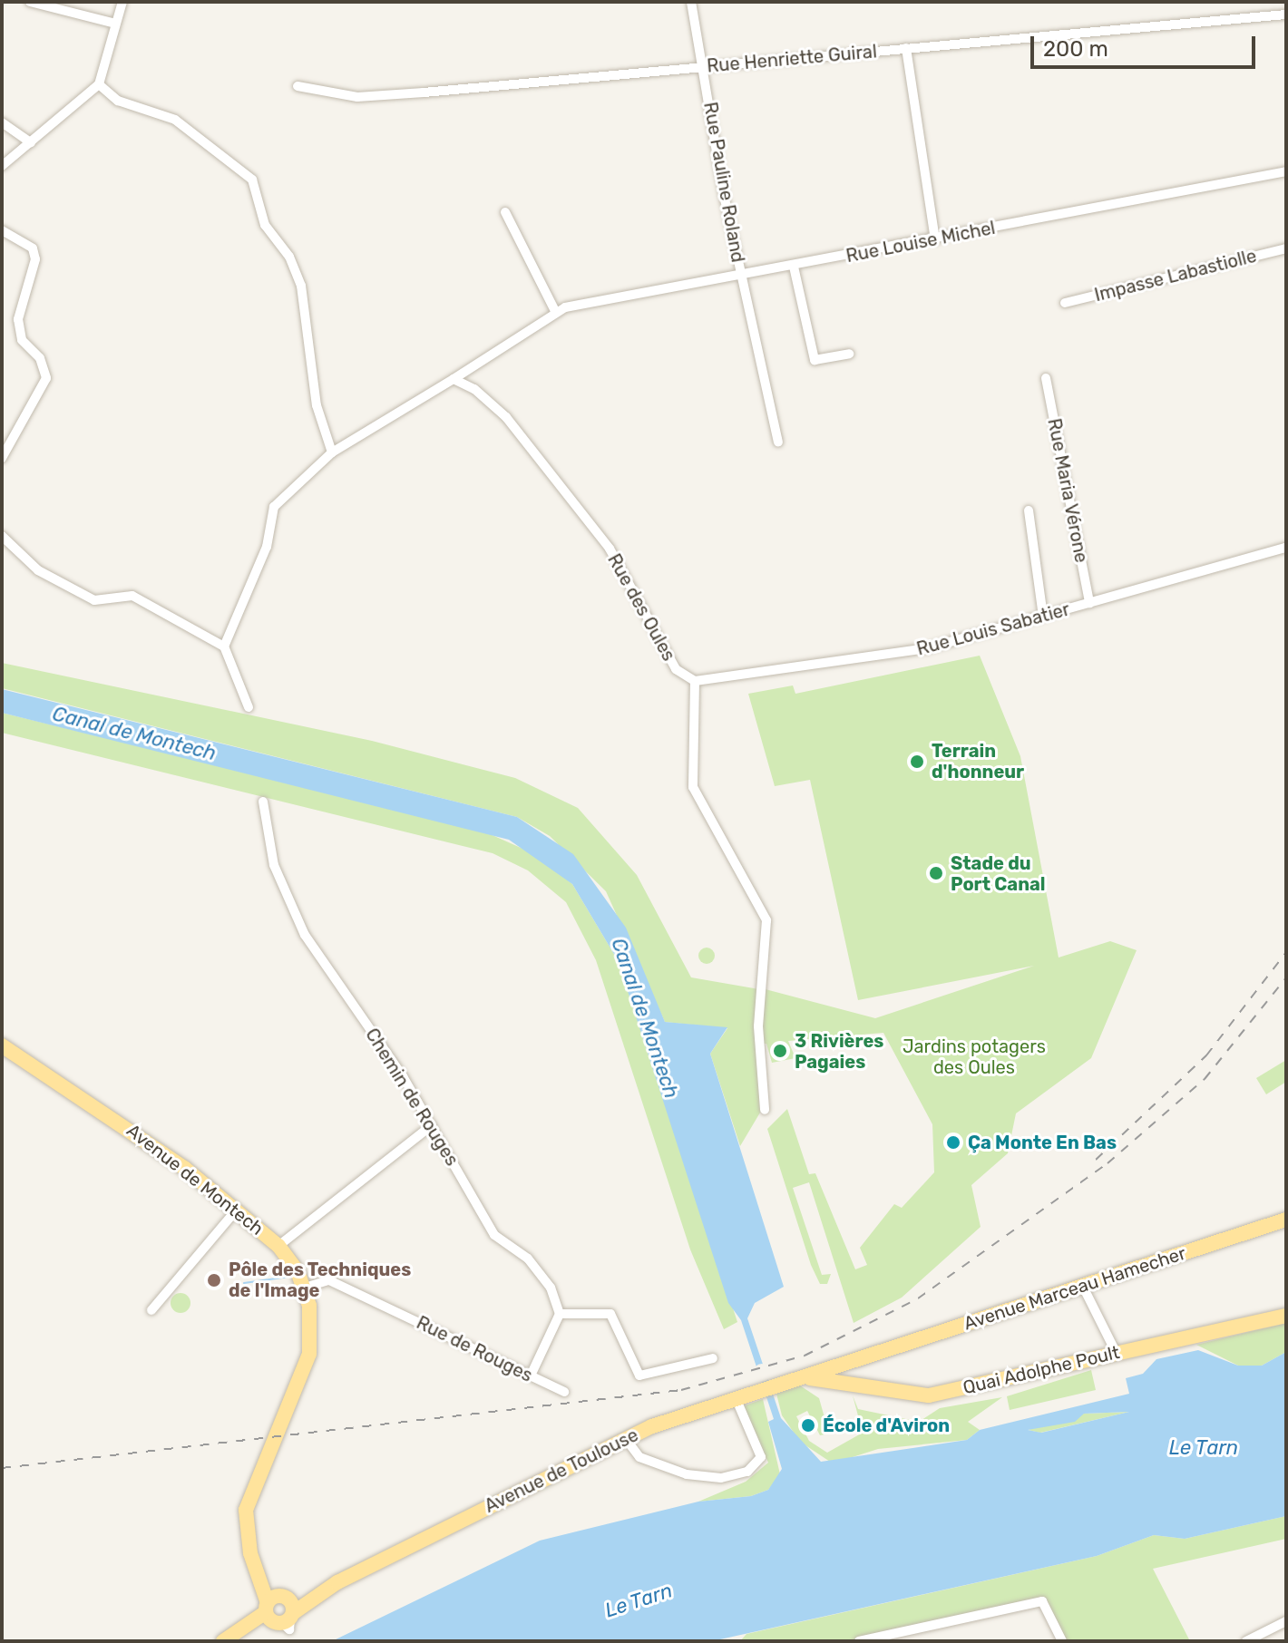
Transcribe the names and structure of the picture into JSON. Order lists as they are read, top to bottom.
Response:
{
  "streets": {
    "main road": [
      "Avenue de Montech",
      "Avenue Marceau Hamecher",
      "Quai Adolphe Poult",
      "Avenue de Toulouse"
    ],
    "street": [
      "Rue Henriette Guiral",
      "Rue Pauline Roland",
      "Rue Louise Michel",
      "Impasse Labastiolle",
      "Rue Maria Vérone",
      "Rue des Oules",
      "Rue Louis Sabatier",
      "Chemin de Rouges",
      "Rue de Rouges"
    ]
  },
  "crossings": [
    ["Rue Henriette Guiral", "Rue Pauline Roland"],
    ["Rue Pauline Roland", "Rue Louise Michel"],
    ["Rue Louise Michel", "Rue des Oules"],
    ["Rue Maria Vérone", "Rue Louis Sabatier"],
    ["Rue des Oules", "Rue Louis Sabatier"],
    ["Avenue de Montech", "Rue de Rouges"],
    ["Avenue de Montech", "Avenue de Toulouse"],
    ["Avenue Marceau Hamecher", "Quai Adolphe Poult"],
    ["Avenue Marceau Hamecher", "Avenue de Toulouse"],
    ["Quai Adolphe Poult", "Avenue de Toulouse"]
  ],
  "water": ["Canal de Montech", "Le Tarn"],
  "parks": ["Jardins potagers des Oules"],
  "places": [
    "Terrain d'honneur",
    "Stade du Port Canal",
    "3 Rivières Pagaies",
    "Ça Monte En Bas",
    "Pôle des Techniques de l'Image",
    "École d'Aviron"
  ],
  "scale_bar": "200 m"
}
